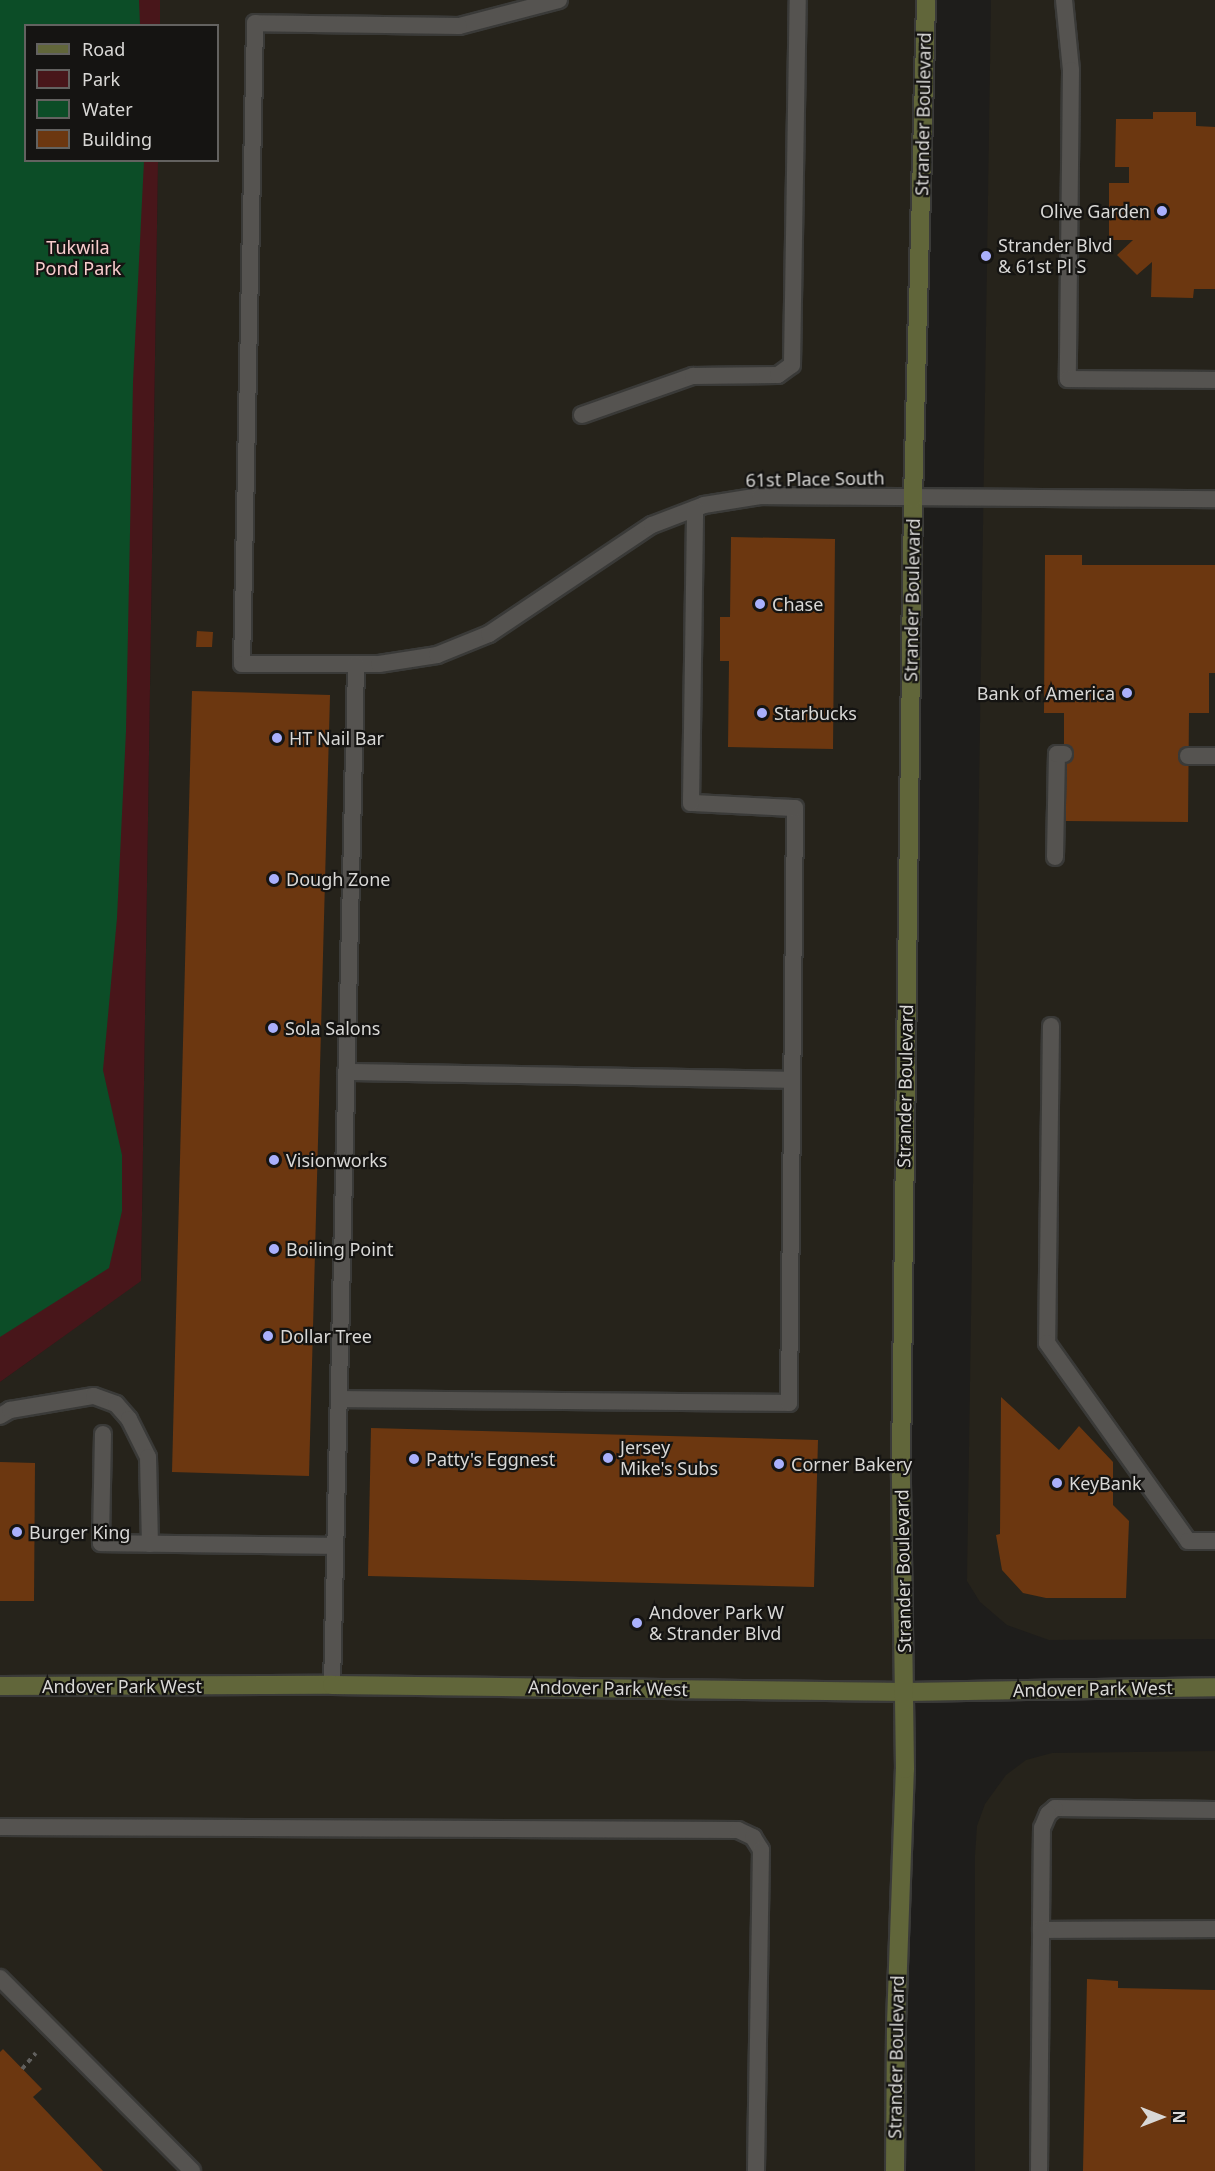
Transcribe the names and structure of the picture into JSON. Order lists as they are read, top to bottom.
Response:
{
  "streets": {
    "main road": ["Strander Boulevard", "Andover Park West"],
    "lane": ["61st Place South"]
  },
  "crossings": [
    ["Strander Boulevard", "61st Place South"],
    ["Strander Boulevard", "Andover Park West"]
  ],
  "parks": ["Tukwila Pond Park"],
  "places": [
    "Olive Garden",
    "Strander Blvd & 61st Pl S",
    "Chase",
    "Bank of America",
    "Starbucks",
    "HT Nail Bar",
    "Dough Zone",
    "Sola Salons",
    "Visionworks",
    "Boiling Point",
    "Dollar Tree",
    "Jersey Mike's Subs",
    "Patty's Eggnest",
    "Corner Bakery",
    "KeyBank",
    "Burger King",
    "Andover Park W & Strander Blvd"
  ],
  "legend": [
    "Road",
    "Park",
    "Water",
    "Building"
  ],
  "north": "right"
}
